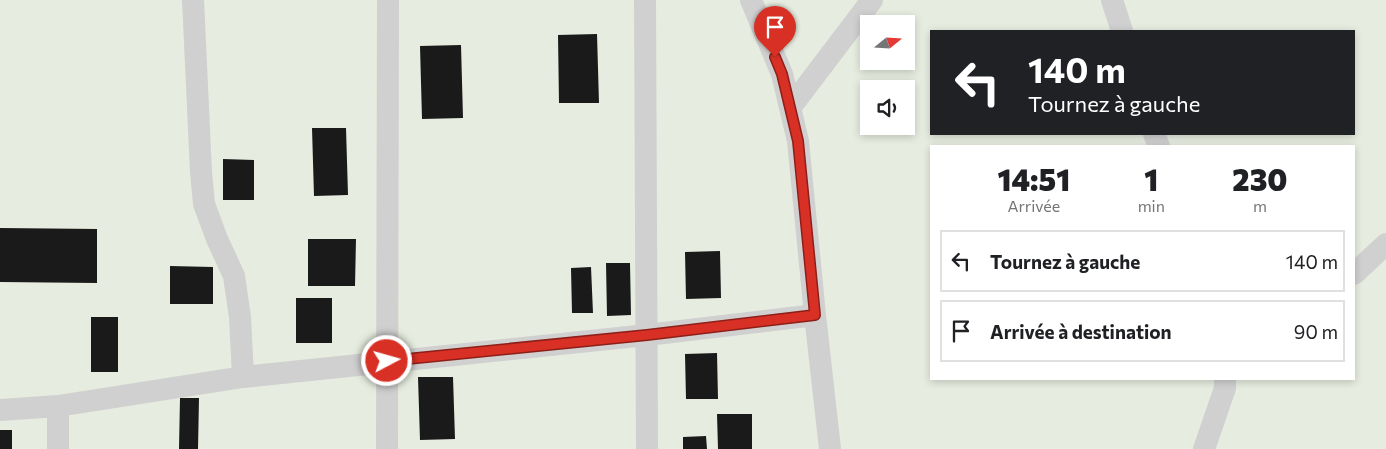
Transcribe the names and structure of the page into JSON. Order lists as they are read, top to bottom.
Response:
{
  "north": "right",
  "page": {
    "turn": ["140 m", "Tournez à gauche"],
    "eta": [
      "14:51",
      "Arrivée",
      "1",
      "min",
      "230",
      "m"
    ],
    "list": [
      {
        "name": "Tournez à gauche",
        "value": "140 m"
      },
      {
        "name": "Arrivée à destination",
        "value": "90 m"
      }
    ]
  }
}
